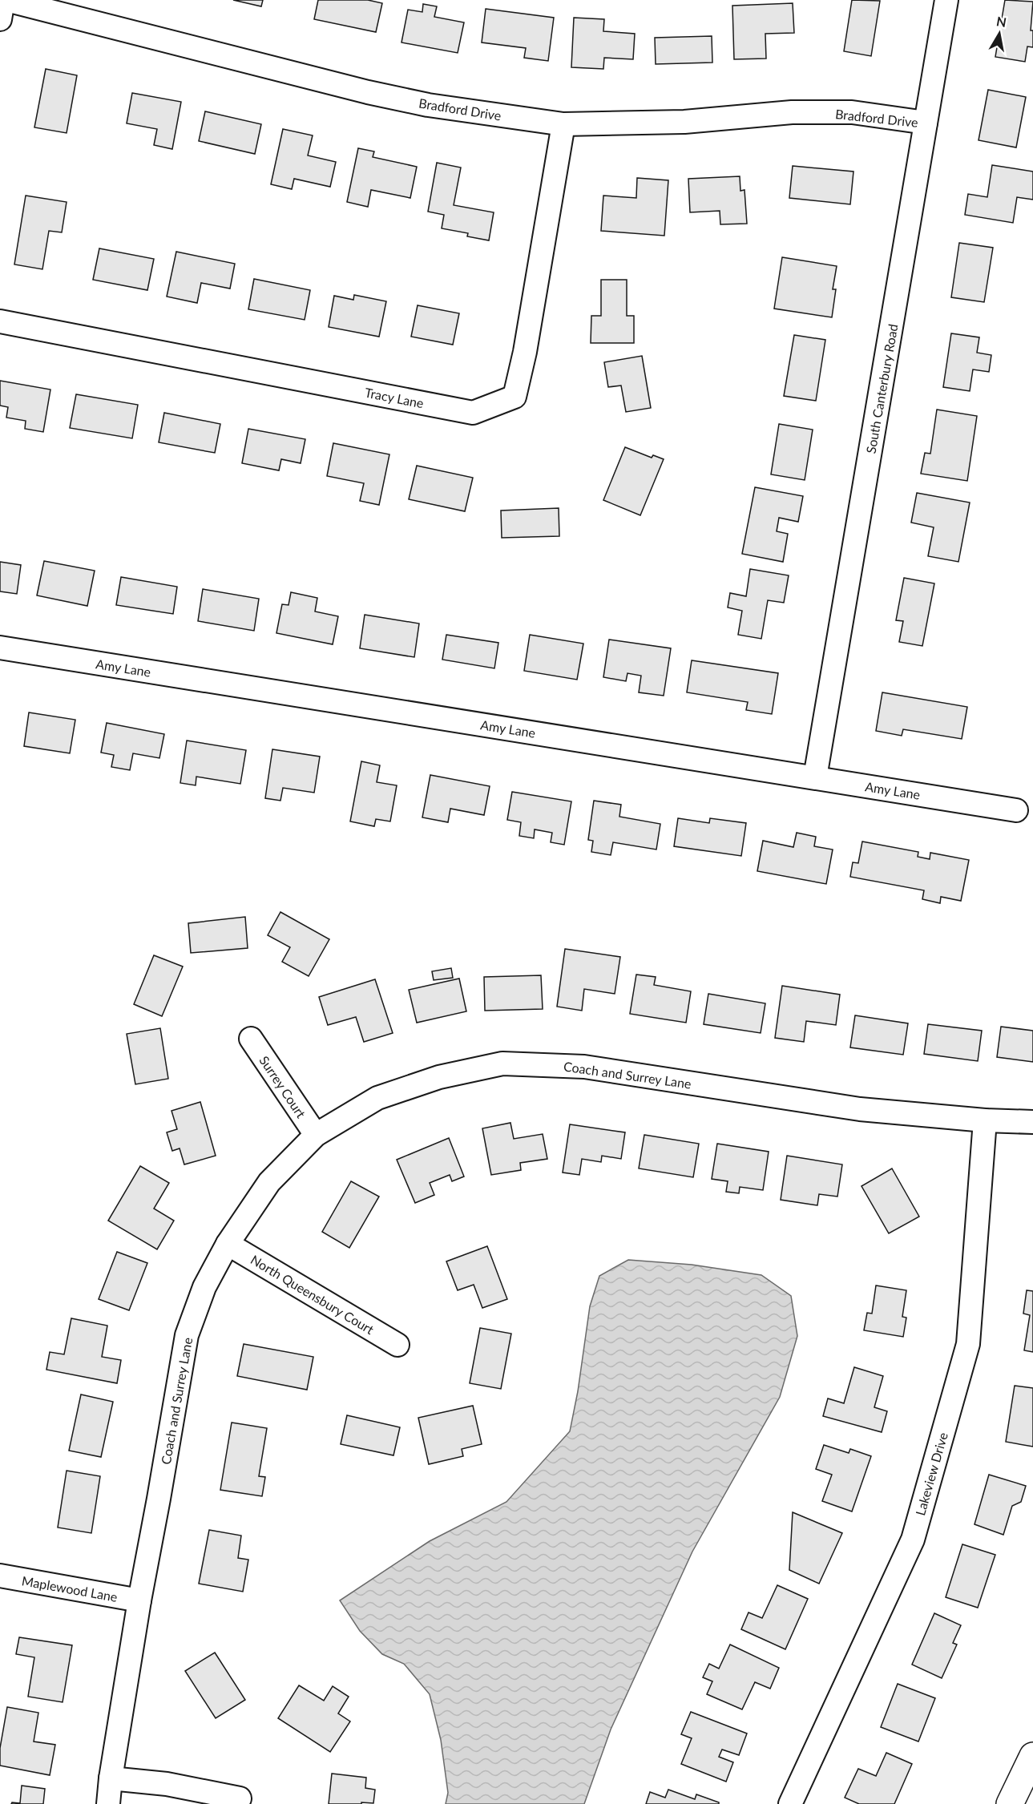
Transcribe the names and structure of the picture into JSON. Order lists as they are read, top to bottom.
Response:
{
  "streets": {
    "street": [
      "Bradford Drive",
      "South Canterbury Road",
      "Tracy Lane",
      "Amy Lane",
      "Coach and Surrey Lane",
      "Surrey Court",
      "North Queensbury Court",
      "Lakeview Drive",
      "Maplewood Lane"
    ]
  },
  "crossings": [
    ["Bradford Drive", "South Canterbury Road"],
    ["Bradford Drive", "Tracy Lane"],
    ["South Canterbury Road", "Amy Lane"],
    ["Coach and Surrey Lane", "Surrey Court"],
    ["Coach and Surrey Lane", "North Queensbury Court"],
    ["Coach and Surrey Lane", "Lakeview Drive"],
    ["Coach and Surrey Lane", "Maplewood Lane"]
  ],
  "north": "top"
}
